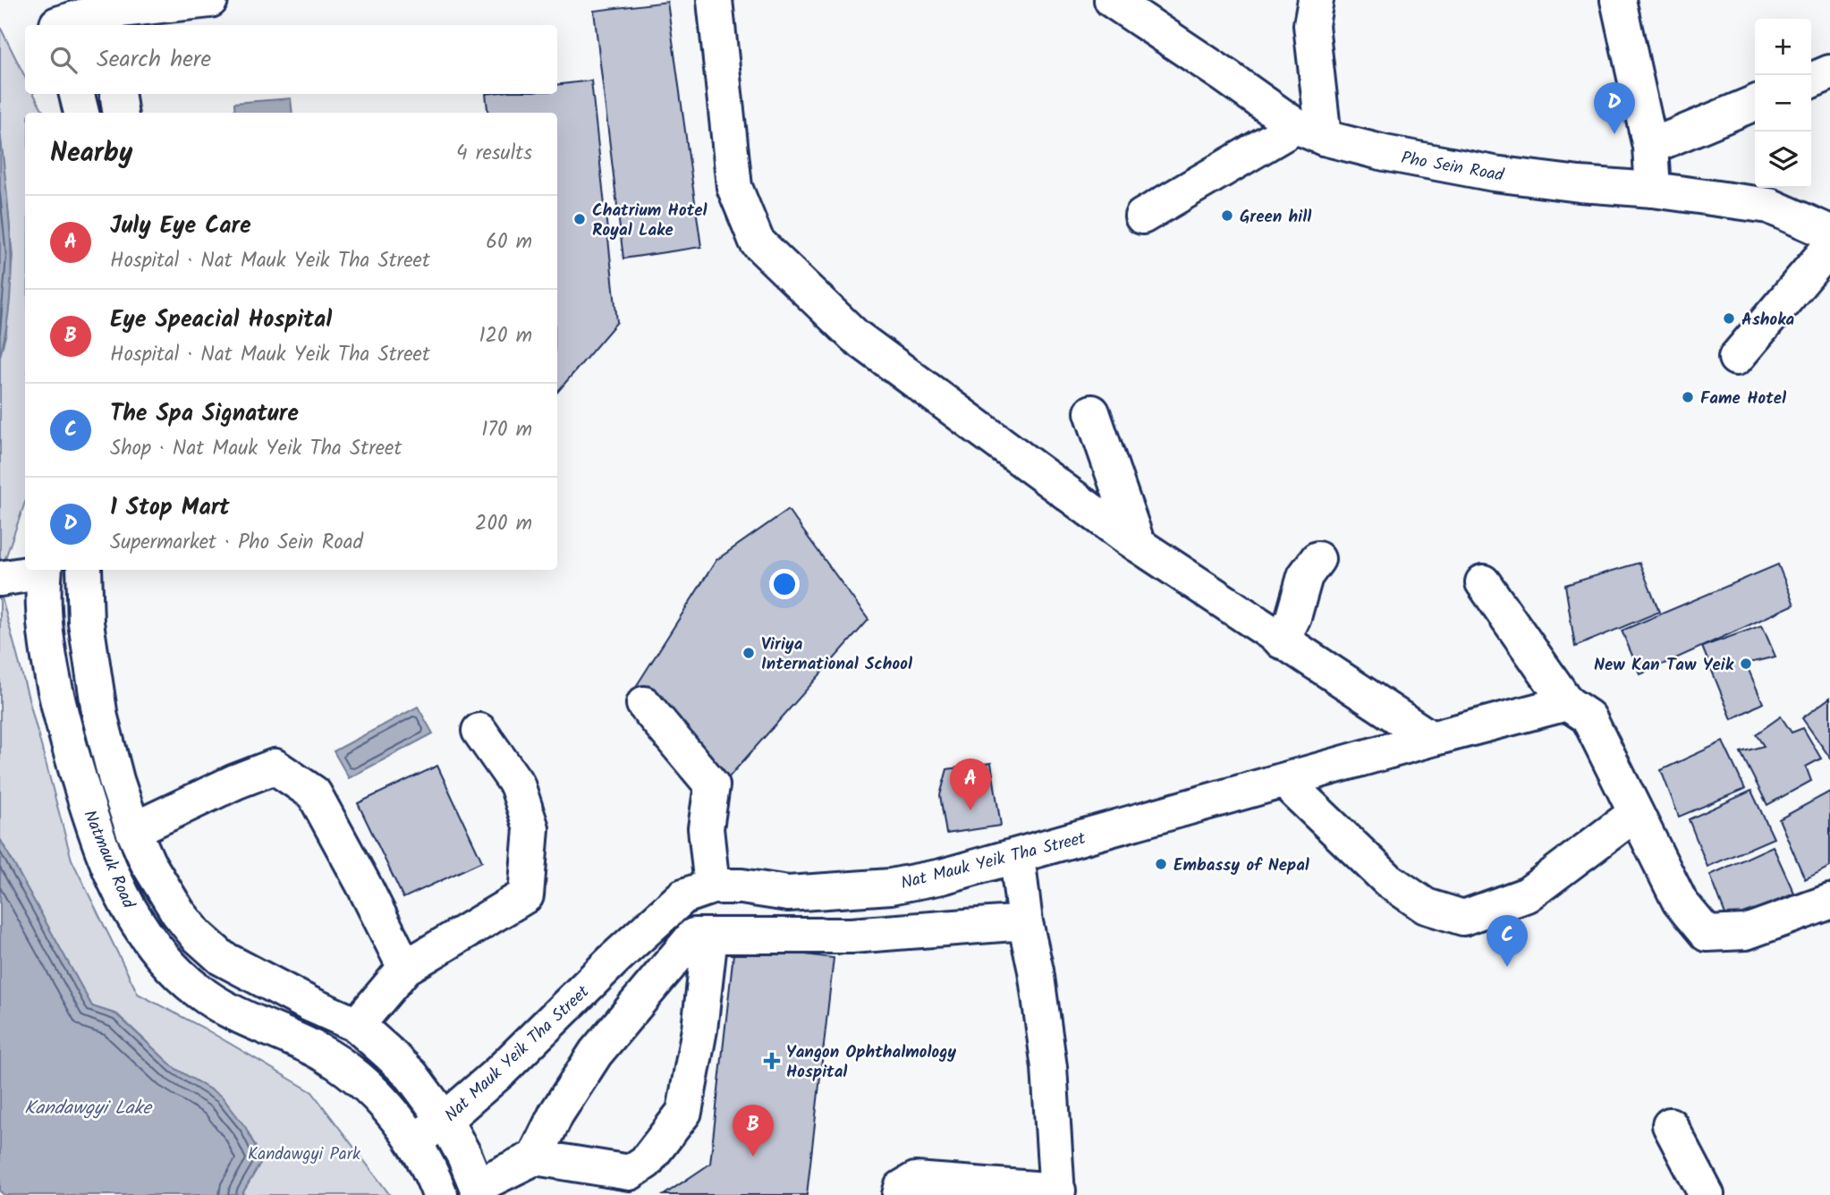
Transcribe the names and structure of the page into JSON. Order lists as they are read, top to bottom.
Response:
{
  "streets": {
    "street": ["Pho Sein Road", "Natmauk Road", "Nat Mauk Yeik Tha Street"]
  },
  "crossings": [
    ["Natmauk Road", "Nat Mauk Yeik Tha Street"]
  ],
  "water": ["Kandawgyi Lake"],
  "parks": ["Kandawgyi Park"],
  "places": {
    "other": [
      "Green hill",
      "Chatrium Hotel Royal Lake",
      "Ashoka",
      "Fame Hotel",
      "Viriya International School",
      "New Kan Taw Yeik",
      "Embassy of Nepal"
    ],
    "health": ["Yangon Ophthalmology Hospital"]
  },
  "page": {
    "map_buttons": ["+", "−"],
    "search": "Search here",
    "pins": [
      "D",
      "A",
      "C",
      "B"
    ],
    "heading": ["Nearby", "4 results"],
    "list": [
      {
        "mark": "A",
        "name": "July Eye Care",
        "note": "Hospital · Nat Mauk Yeik Tha Street",
        "value": "60 m"
      },
      {
        "mark": "B",
        "name": "Eye Speacial Hospital",
        "note": "Hospital · Nat Mauk Yeik Tha Street",
        "value": "120 m"
      },
      {
        "mark": "C",
        "name": "The Spa Signature",
        "note": "Shop · Nat Mauk Yeik Tha Street",
        "value": "170 m"
      },
      {
        "mark": "D",
        "name": "1 Stop Mart",
        "note": "Supermarket · Pho Sein Road",
        "value": "200 m"
      }
    ]
  }
}
